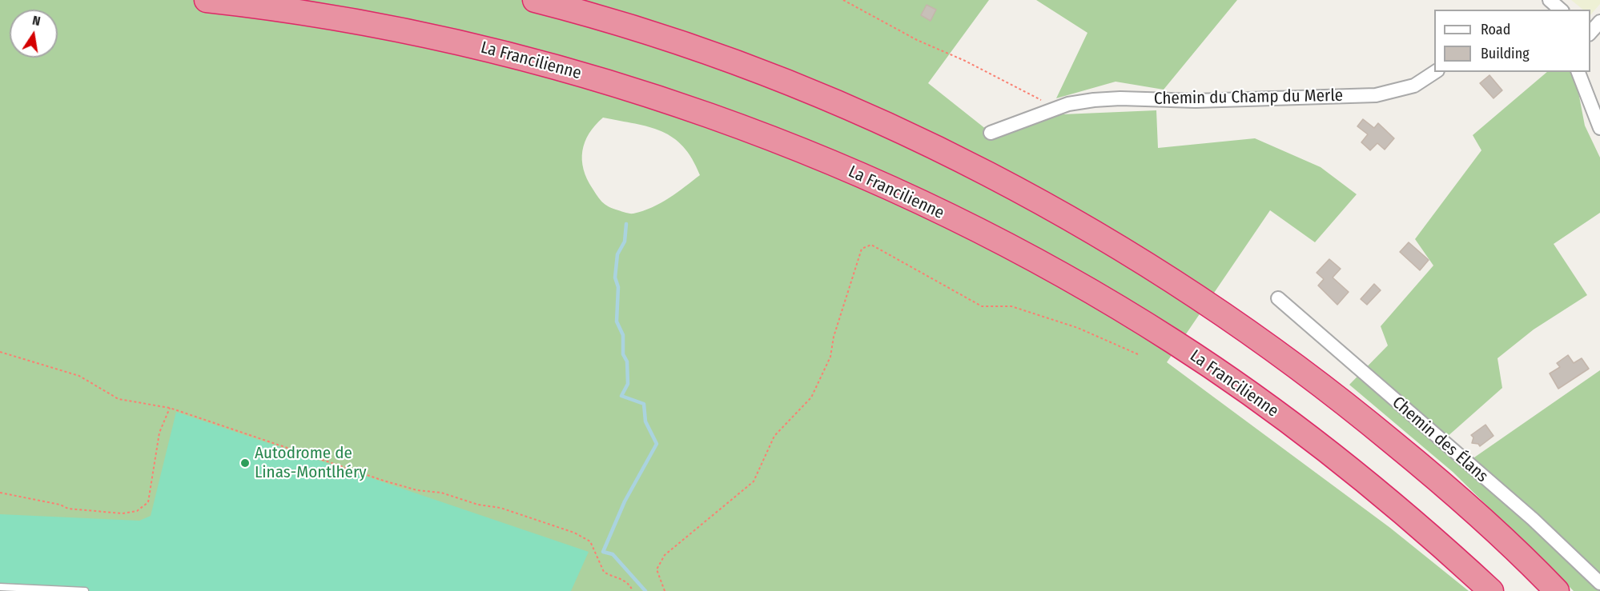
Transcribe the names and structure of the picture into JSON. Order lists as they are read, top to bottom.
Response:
{
  "streets": {
    "highway": ["La Francilienne"],
    "street": ["Chemin du Champ du Merle", "Chemin des Élans"]
  },
  "places": ["Autodrome de Linas-Montlhéry"],
  "legend": ["Road", "Building"],
  "north": "top"
}
